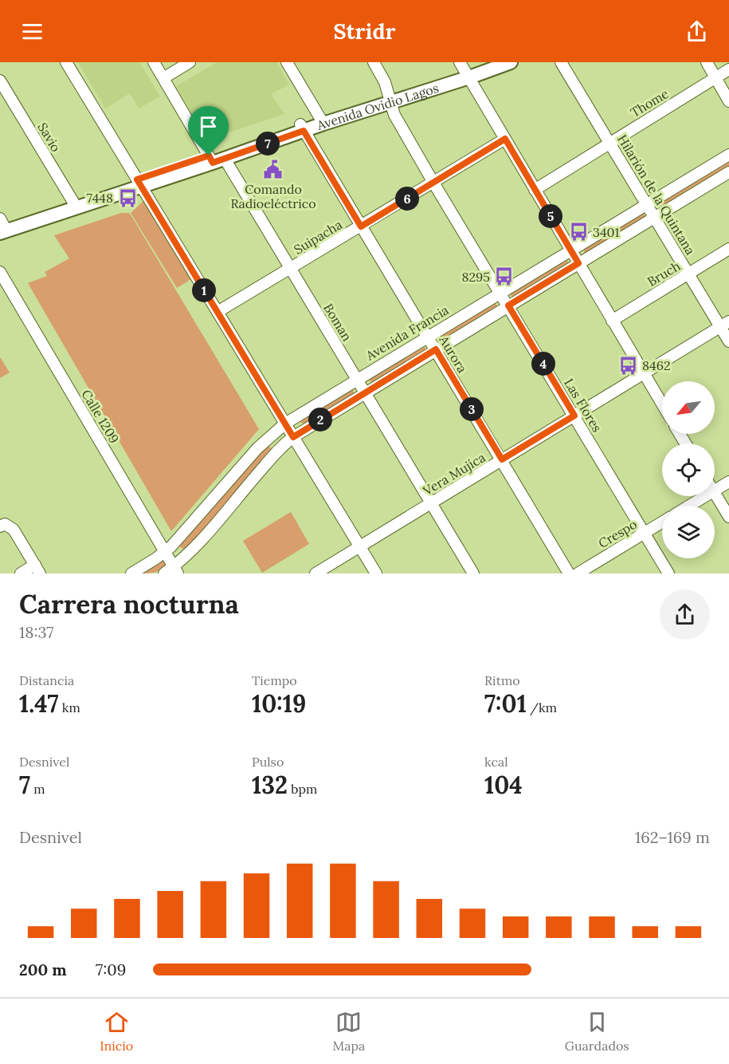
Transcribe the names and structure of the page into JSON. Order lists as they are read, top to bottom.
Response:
{
  "streets": {
    "main road": ["Avenida Ovidio Lagos"],
    "street": [
      "Thome",
      "Savio",
      "Hilarión de la Quintana",
      "Suipacha",
      "Bruch",
      "Boman",
      "Avenida Francia",
      "Aurora",
      "Las Flores",
      "Calle 1209",
      "Vera Mujíca",
      "Crespo"
    ]
  },
  "crossings": [
    ["Thome", "Hilarión de la Quintana"],
    ["Avenida Ovidio Lagos", "Savio"],
    ["Avenida Ovidio Lagos", "Boman"],
    ["Avenida Ovidio Lagos", "Aurora"],
    ["Avenida Ovidio Lagos", "Las Flores"],
    ["Hilarión de la Quintana", "Bruch"],
    ["Hilarión de la Quintana", "Avenida Francia"],
    ["Hilarión de la Quintana", "Vera Mujíca"],
    ["Suipacha", "Boman"],
    ["Suipacha", "Aurora"],
    ["Suipacha", "Las Flores"],
    ["Boman", "Avenida Francia"],
    ["Boman", "Vera Mujíca"],
    ["Avenida Francia", "Aurora"],
    ["Avenida Francia", "Las Flores"],
    ["Avenida Francia", "Calle 1209"],
    ["Aurora", "Vera Mujíca"],
    ["Las Flores", "Vera Mujíca"],
    ["Las Flores", "Crespo"]
  ],
  "places": {
    "public building": ["Comando Radioeléctrico"],
    "bus stop": [
      "7448",
      "3401",
      "8295",
      "8462"
    ]
  },
  "north": "bottom left",
  "page": {
    "header": "Stridr",
    "pins": [
      "7",
      "6",
      "5",
      "1",
      "4",
      "3",
      "2"
    ],
    "heading": ["Carrera nocturna", "18:37"],
    "stats": [
      ["Distancia", "1.47 km"],
      ["Tiempo", "10:19"],
      ["Ritmo", "7:01 /km"],
      ["Desnivel", "7 m"],
      ["Pulso", "132 bpm"],
      ["kcal", "104"]
    ],
    "chart": ["Desnivel", "162–169 m"],
    "list": [
      {
        "name": "200 m",
        "note": "7:09"
      }
    ],
    "tabs": ["Inicio", "Mapa", "Guardados"]
  }
}
